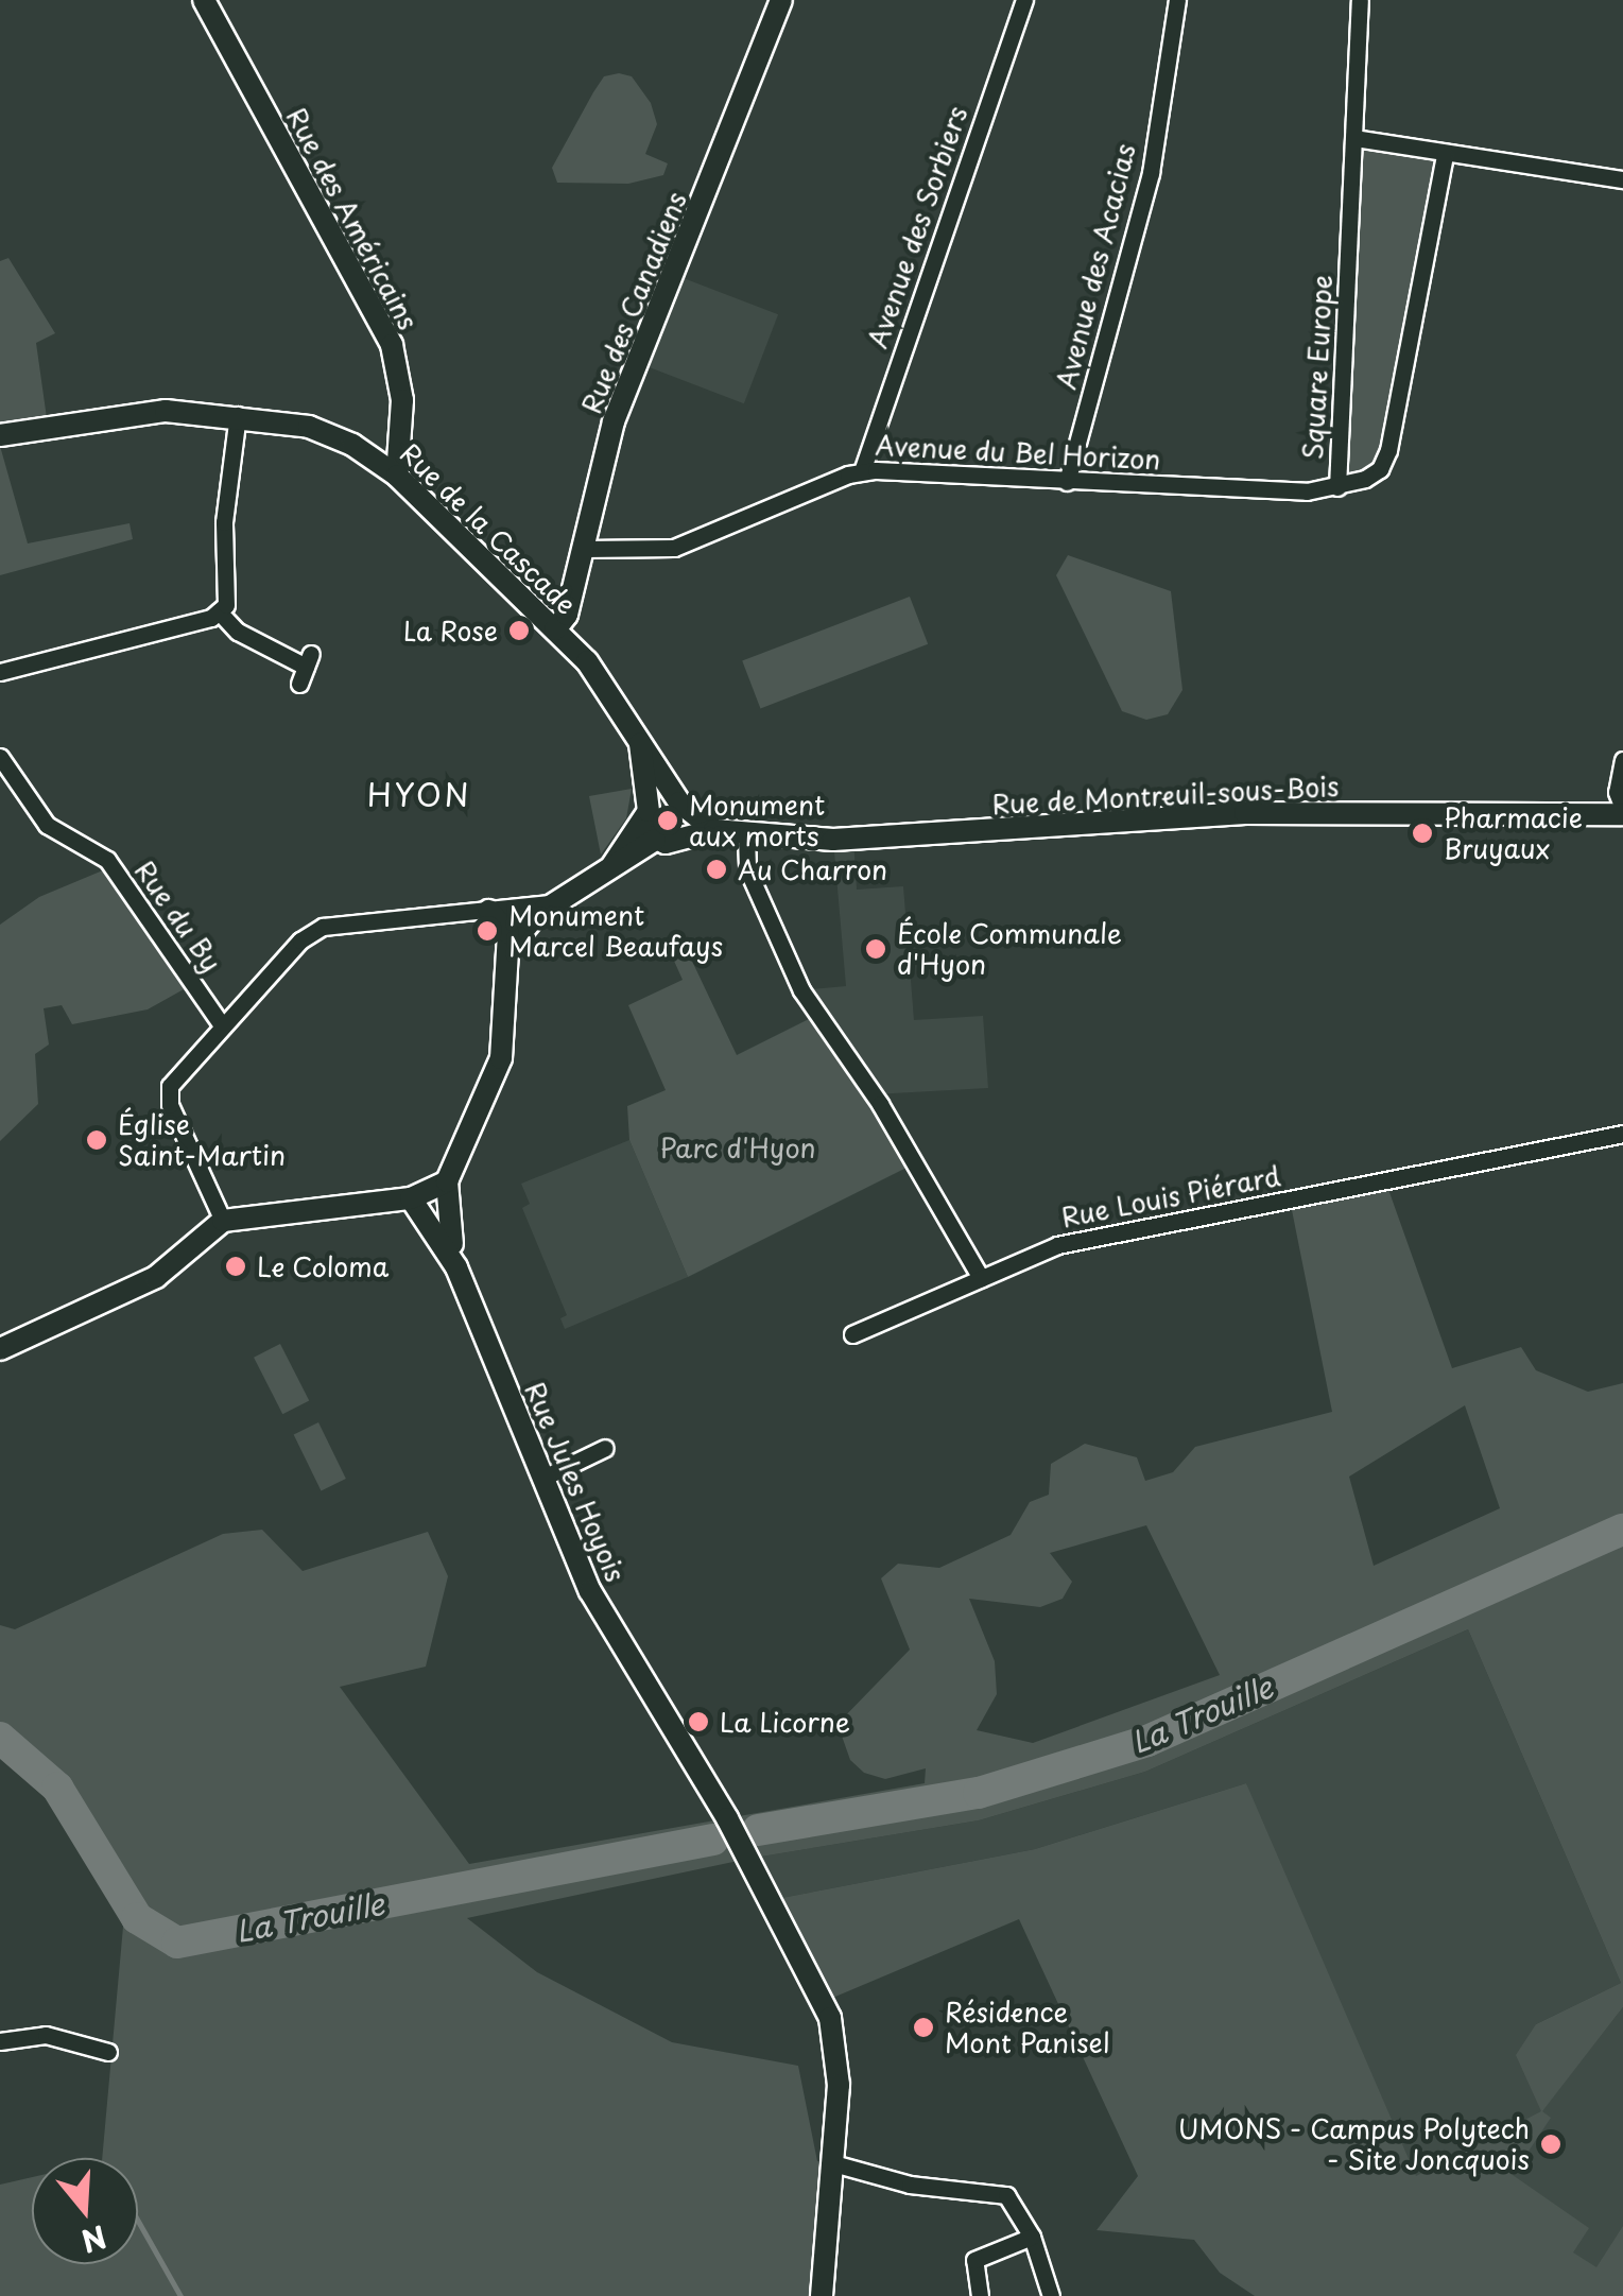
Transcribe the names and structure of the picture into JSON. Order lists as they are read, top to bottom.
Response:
{
  "streets": {
    "street": [
      "Rue des Américains",
      "Avenue des Sorbiers",
      "Avenue des Acacias",
      "Rue des Canadiens",
      "Square Europe",
      "Avenue du Bel Horizon",
      "Rue de la Cascade",
      "Rue de Montreuil-sous-Bois",
      "Rue du By",
      "Rue Louis Piérard",
      "Rue Jules Hoyois"
    ]
  },
  "crossings": [
    ["Rue des Américains", "Rue de la Cascade"],
    ["Avenue des Sorbiers", "Avenue du Bel Horizon"],
    ["Avenue des Acacias", "Avenue du Bel Horizon"],
    ["Rue des Canadiens", "Avenue du Bel Horizon"],
    ["Rue des Canadiens", "Rue de la Cascade"],
    ["Square Europe", "Avenue du Bel Horizon"],
    ["Rue de la Cascade", "Rue de Montreuil-sous-Bois"],
    ["Rue du By", "Rue Jules Hoyois"]
  ],
  "districts": ["HYON"],
  "water": ["La Trouille"],
  "parks": ["Parc d'Hyon"],
  "places": [
    "La Rose",
    "Monument aux morts",
    "Pharmacie Bruyaux",
    "Au Charron",
    "Monument Marcel Beaufays",
    "École Communale d'Hyon",
    "Église Saint-Martin",
    "Le Coloma",
    "La Licorne",
    "Résidence Mont Panisel",
    "UMONS - Campus Polytech - Site Joncquois"
  ],
  "north": "bottom"
}
